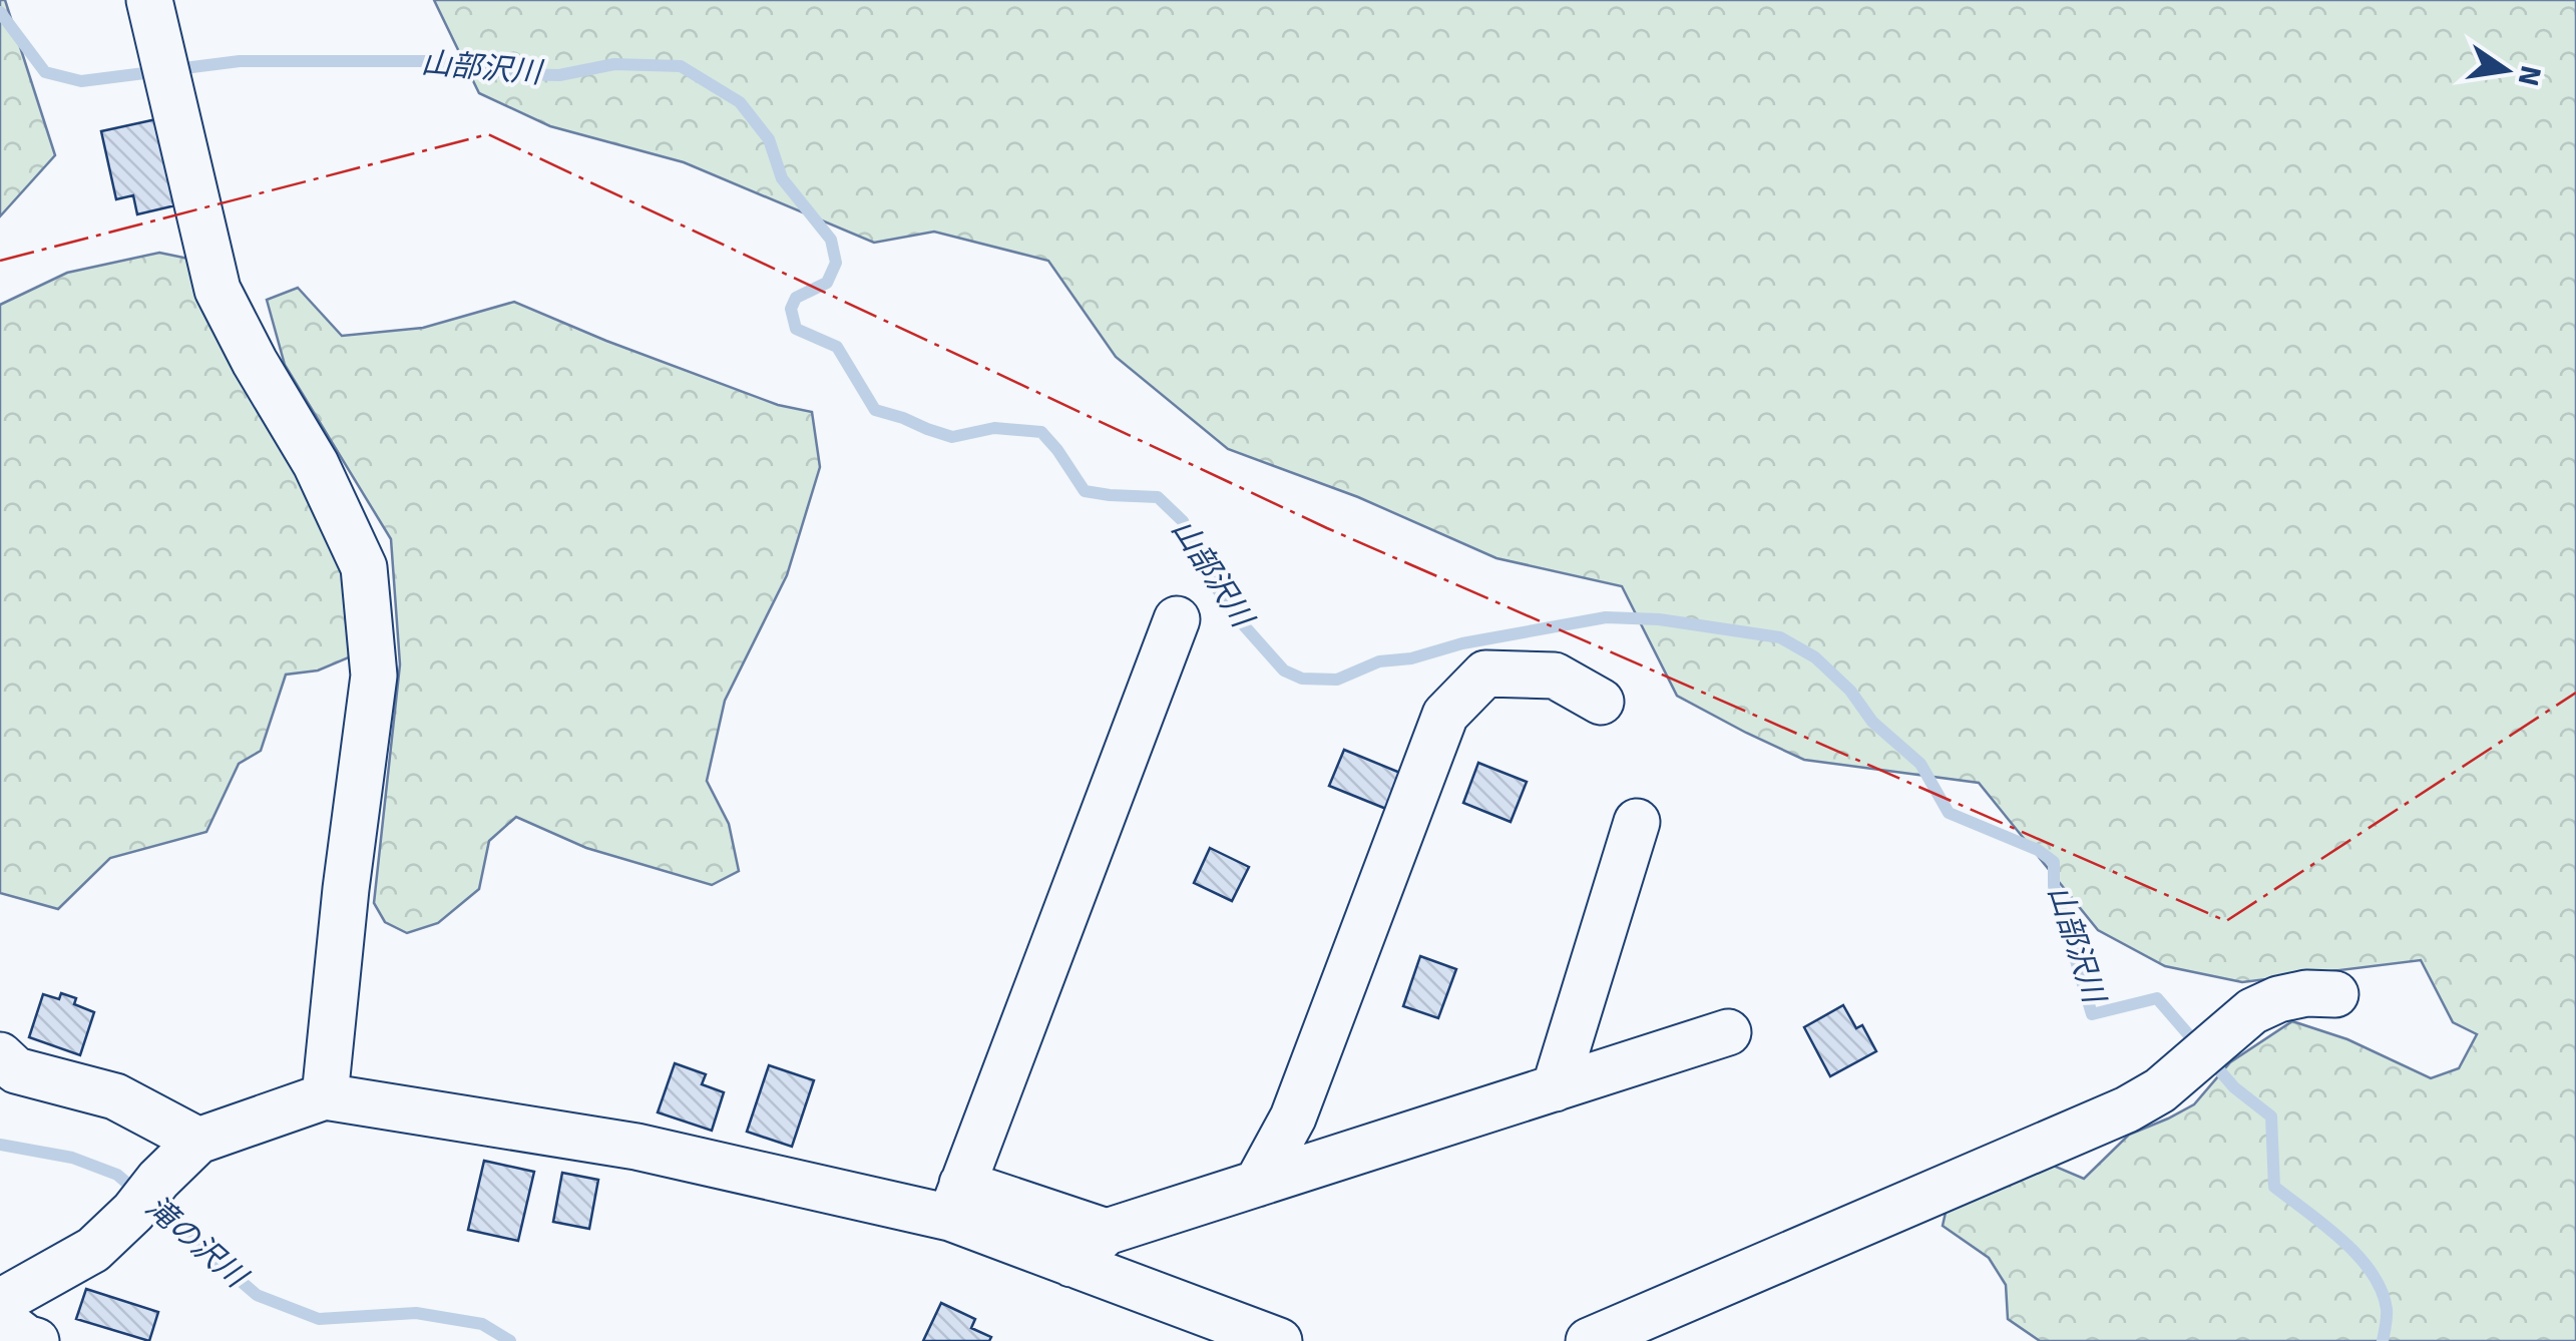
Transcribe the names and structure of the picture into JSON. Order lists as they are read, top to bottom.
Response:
{
  "water": ["山部沢川", "滝の沢川"],
  "north": "right"
}
